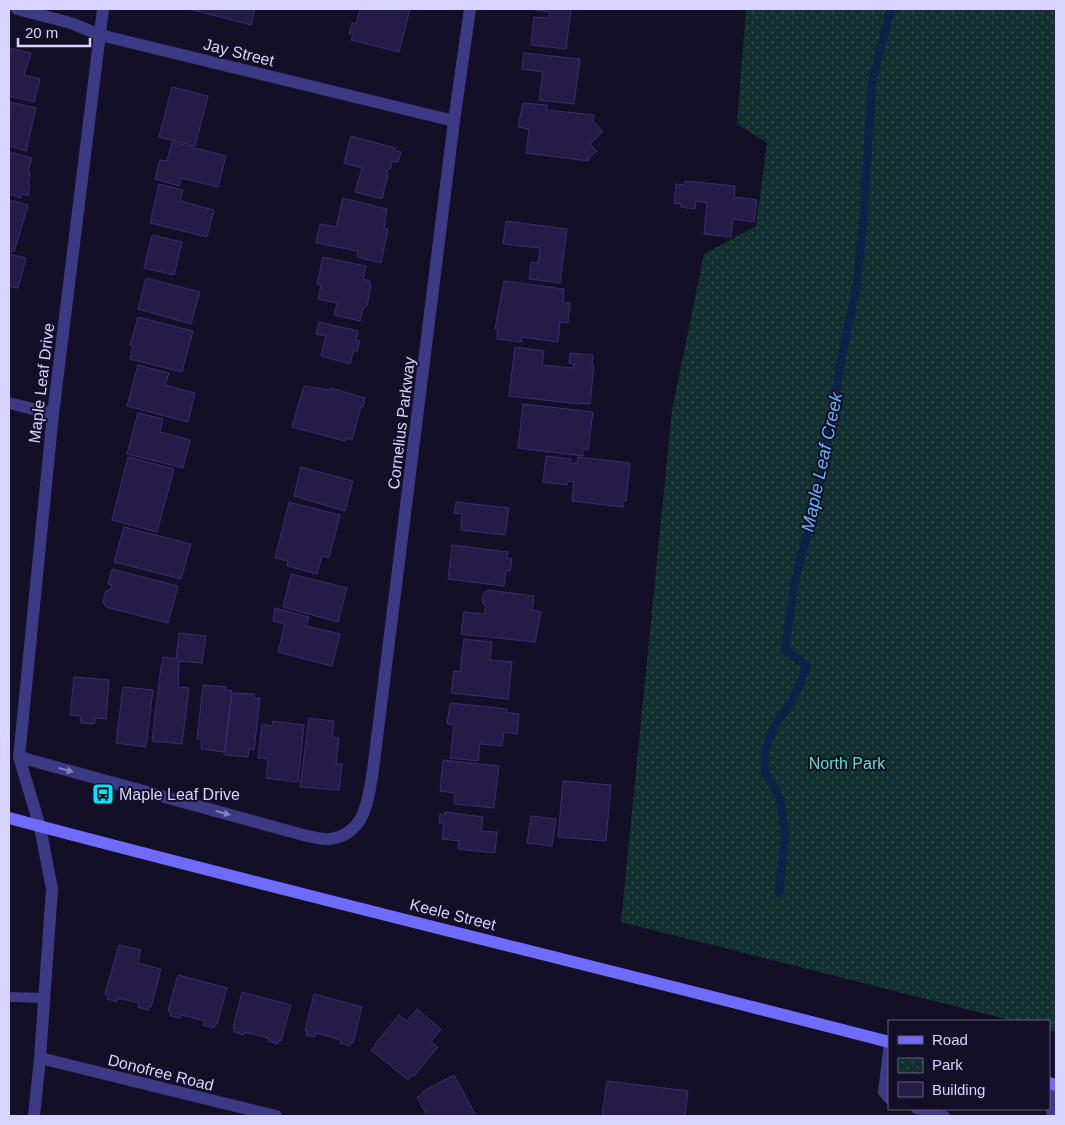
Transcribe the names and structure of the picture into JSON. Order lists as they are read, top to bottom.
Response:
{
  "streets": {
    "main road": ["Keele Street"],
    "street": [
      "Jay Street",
      "Maple Leaf Drive",
      "Cornelius Parkway",
      "Donofree Road"
    ]
  },
  "crossings": [
    ["Jay Street", "Maple Leaf Drive"],
    ["Jay Street", "Cornelius Parkway"],
    ["Maple Leaf Drive", "Cornelius Parkway"],
    ["Maple Leaf Drive", "Keele Street"],
    ["Maple Leaf Drive", "Donofree Road"]
  ],
  "water": ["Maple Leaf Creek"],
  "parks": ["North Park"],
  "places": {
    "bus stop": ["Maple Leaf Drive"]
  },
  "legend": ["Road", "Park", "Building"],
  "scale_bar": "20 m"
}
